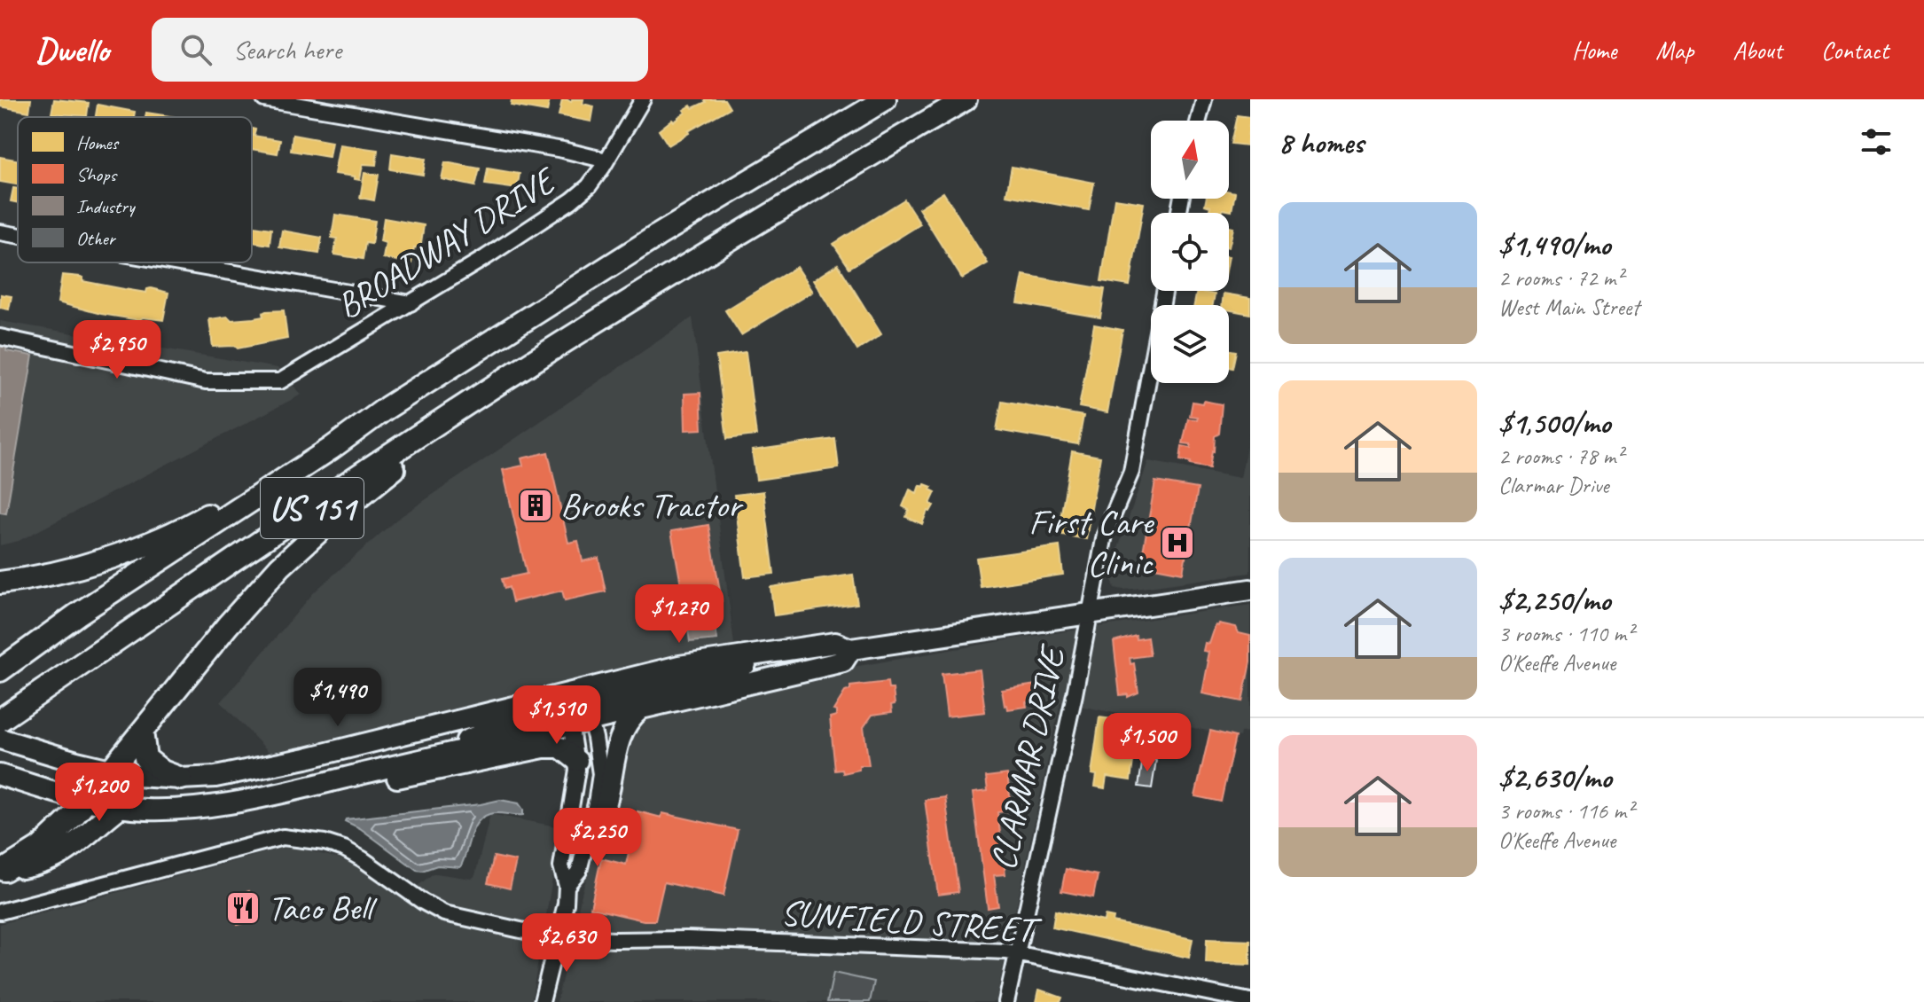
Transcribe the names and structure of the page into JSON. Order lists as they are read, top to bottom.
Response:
{
  "streets": {
    "highway": ["US 151"],
    "street": ["BROADWAY DRIVE", "CLARMAR DRIVE", "SUNFIELD STREET"]
  },
  "crossings": [
    ["CLARMAR DRIVE", "SUNFIELD STREET"]
  ],
  "places": {
    "building": ["Brooks Tractor"],
    "hospital": ["First Care Clinic"],
    "restaurant": ["Taco Bell"]
  },
  "legend": [
    "Homes",
    "Shops",
    "Industry",
    "Other"
  ],
  "north": "top",
  "page": {
    "header": "Dwello",
    "search": "Search here",
    "nav": [
      "Home",
      "Map",
      "About",
      "Contact"
    ],
    "heading": "8 homes",
    "list": [
      {
        "name": "$1,490/mo",
        "note": "2 rooms · 72 m² · West Main Street"
      },
      {
        "name": "$1,500/mo",
        "note": "2 rooms · 78 m² · Clarmar Drive"
      },
      {
        "name": "$2,250/mo",
        "note": "3 rooms · 110 m² · O'Keeffe Avenue"
      },
      {
        "name": "$2,630/mo",
        "note": "3 rooms · 116 m² · O'Keeffe Avenue"
      }
    ],
    "price": [
      "$2,950",
      "$1,270",
      "$1,490",
      "$1,510",
      "$1,500",
      "$1,200",
      "$2,250",
      "$2,630"
    ]
  }
}
